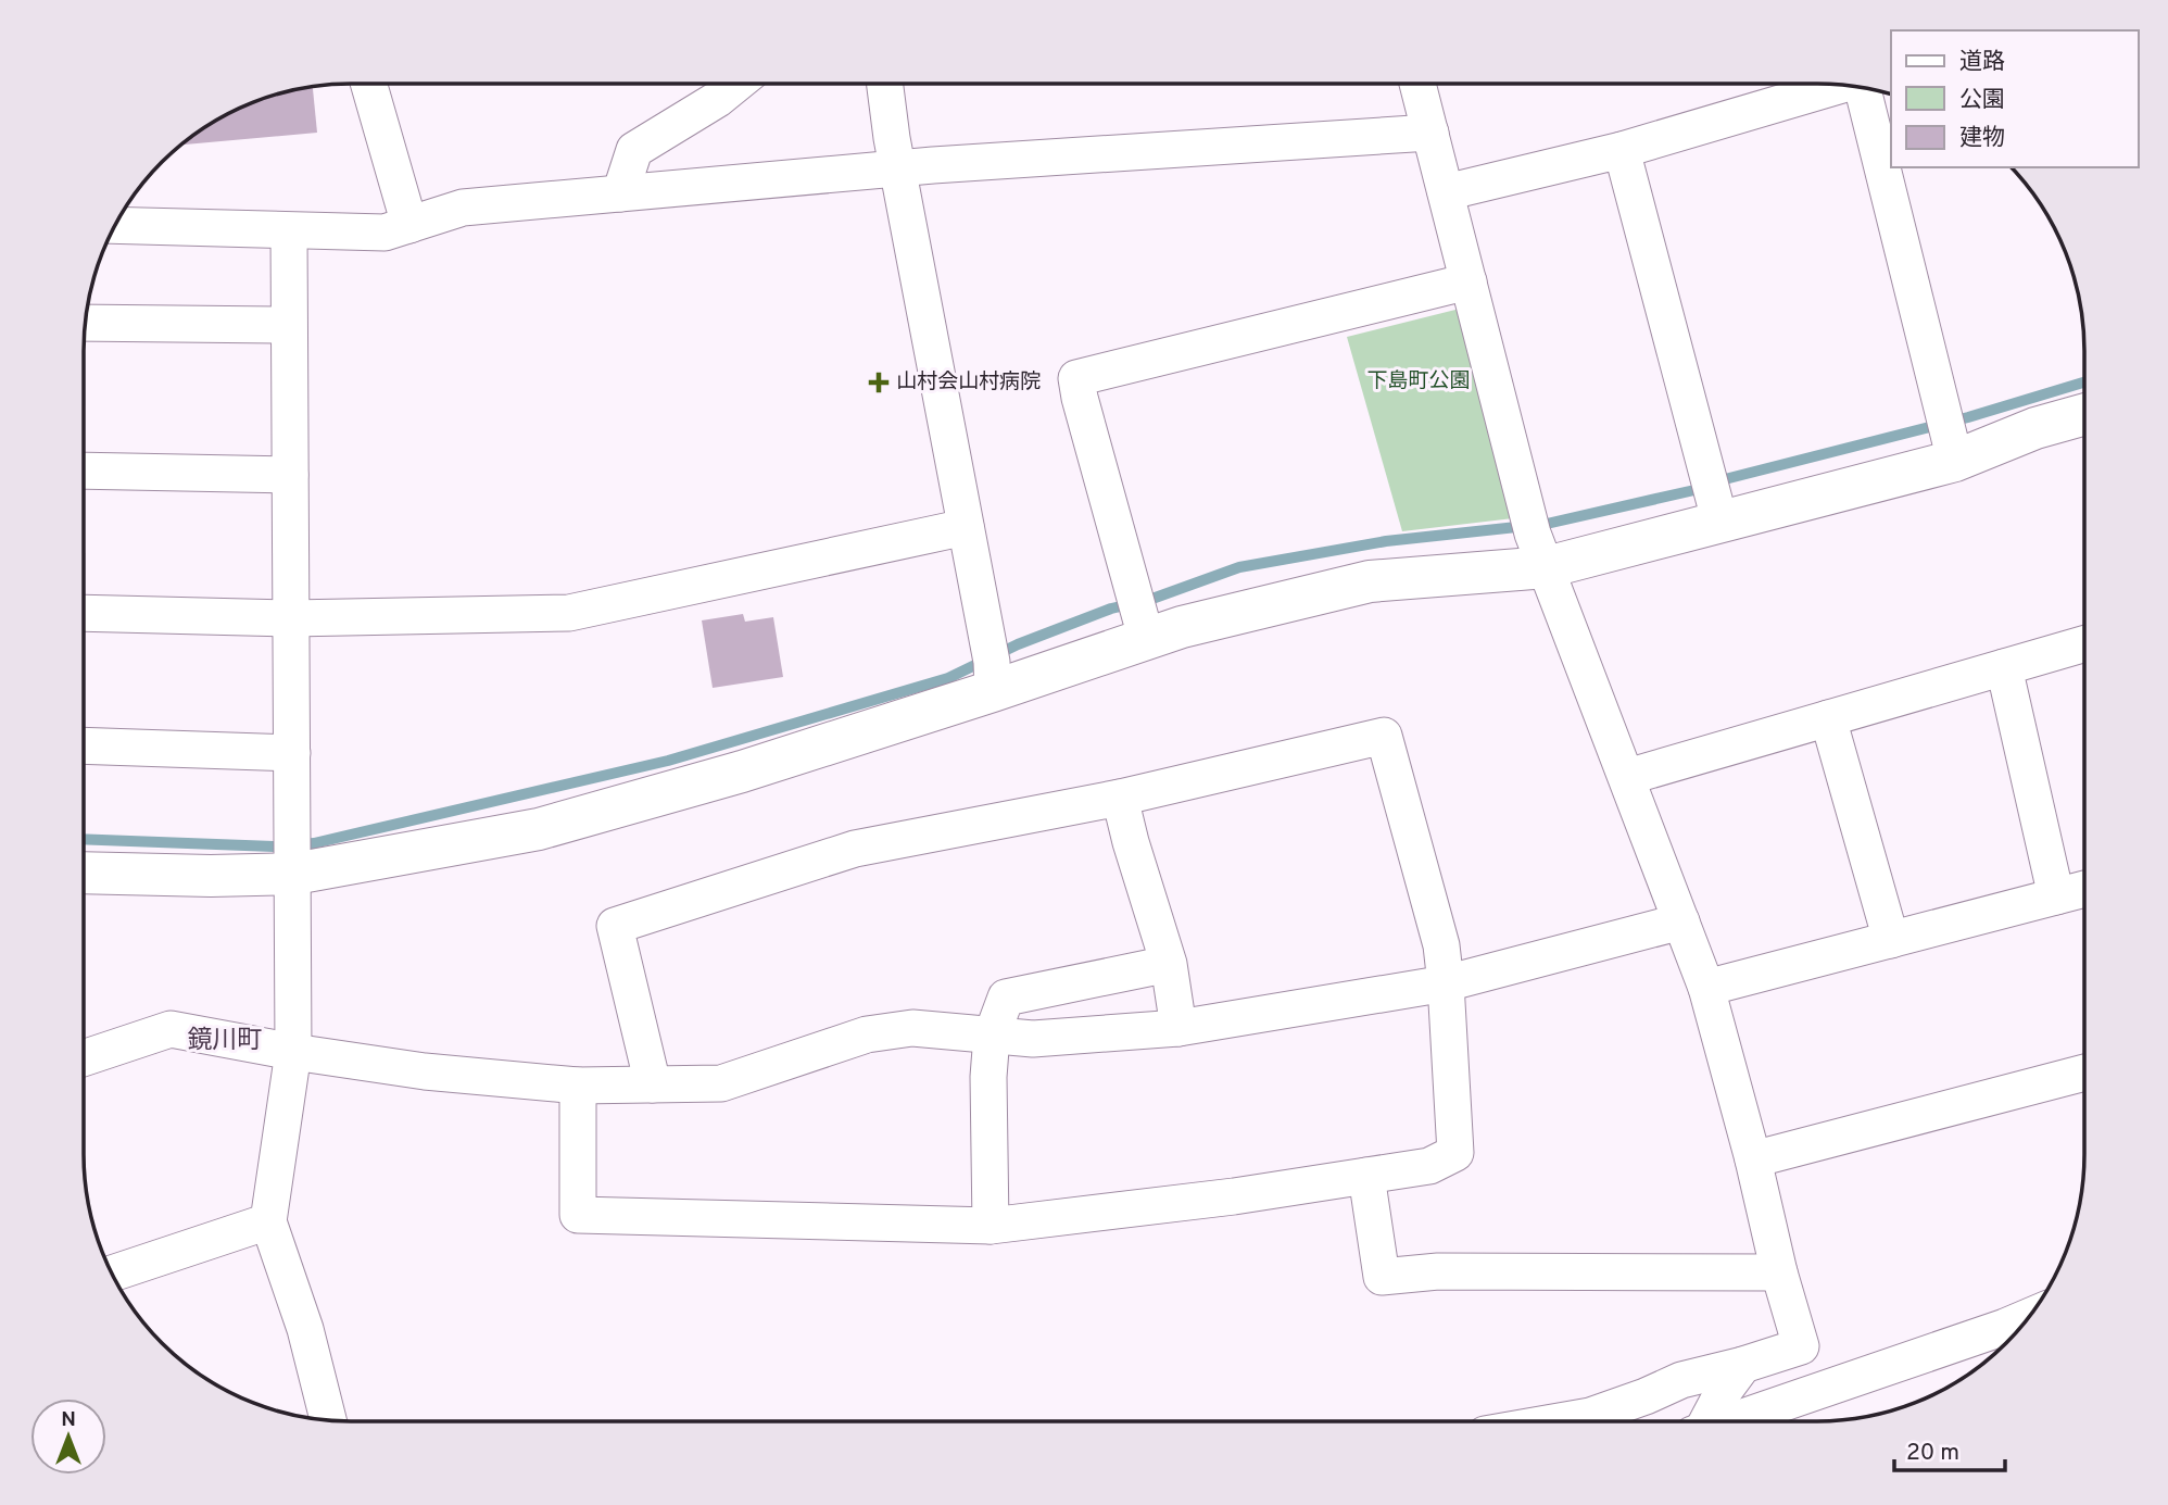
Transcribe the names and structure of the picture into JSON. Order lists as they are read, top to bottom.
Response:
{
  "districts": ["鏡川町"],
  "parks": ["下島町公園"],
  "places": {
    "health": ["山村会山村病院"]
  },
  "legend": ["道路", "公園", "建物"],
  "scale_bar": "20 m",
  "north": "top"
}
